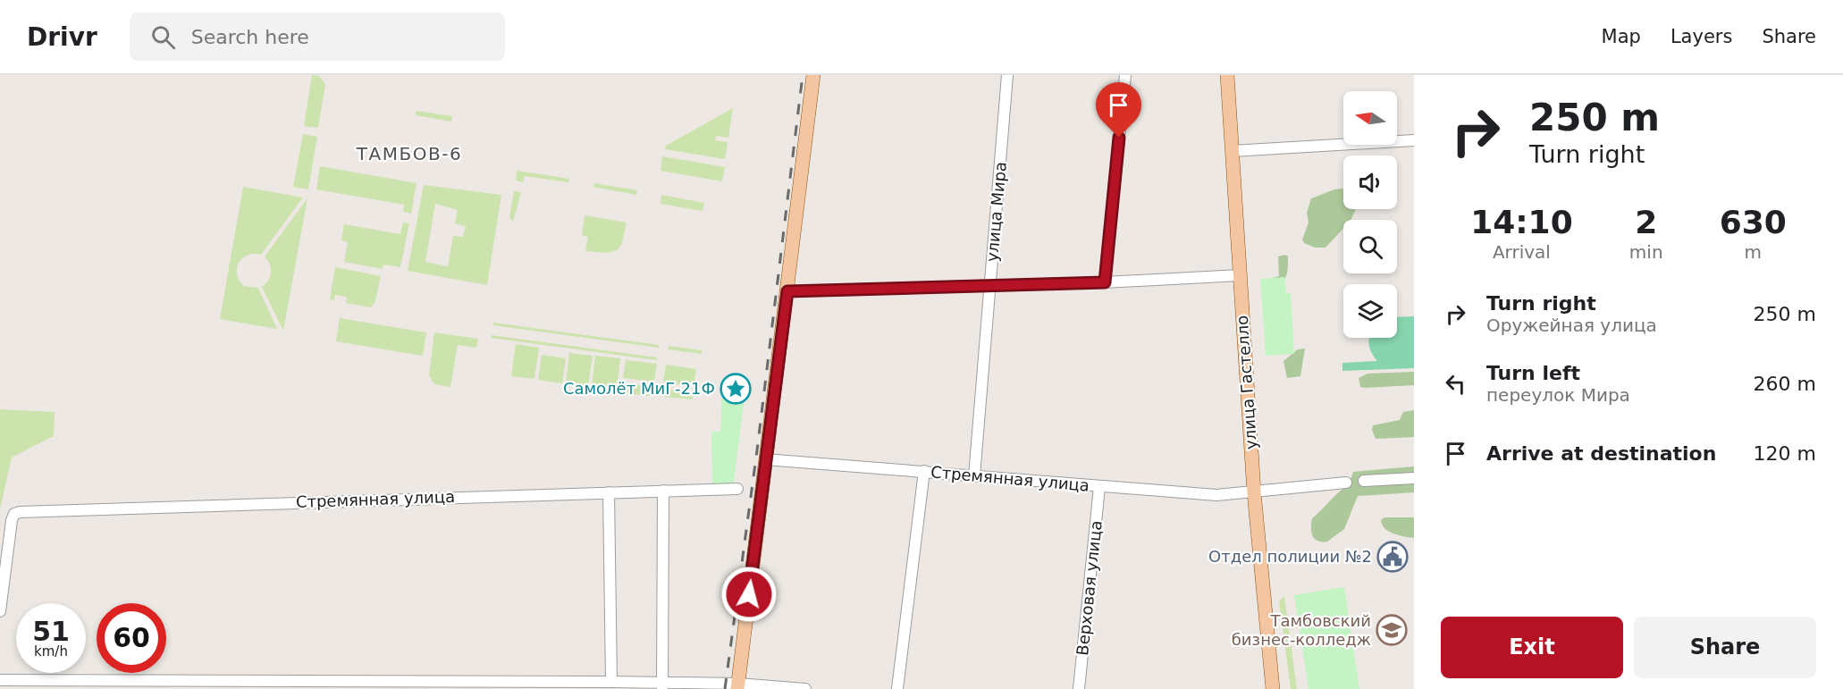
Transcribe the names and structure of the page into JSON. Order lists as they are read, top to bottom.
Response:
{
  "streets": {
    "main road": ["улица Гастелло"],
    "street": ["улица Мира", "Стремянная улица", "Верховая улица"]
  },
  "crossings": [
    ["улица Мира", "Стремянная улица"],
    ["улица Гастелло", "Стремянная улица"],
    ["Стремянная улица", "Верховая улица"]
  ],
  "districts": ["ТАМБОВ-6"],
  "places": {
    "place": ["Самолёт МиГ-21Ф"],
    "public building": ["Отдел полиции №2"],
    "school or university": ["Тамбовский бизнес-колледж"]
  },
  "north": "left",
  "page": {
    "header": "Drivr",
    "search": "Search here",
    "nav": ["Map", "Layers", "Share"],
    "turn": ["250 m", "Turn right"],
    "eta": [
      "14:10",
      "Arrival",
      "2",
      "min",
      "630",
      "m"
    ],
    "list": [
      {
        "name": "Turn right",
        "note": "Оружейная улица",
        "value": "250 m"
      },
      {
        "name": "Turn left",
        "note": "переулок Мира",
        "value": "260 m"
      },
      {
        "name": "Arrive at destination",
        "value": "120 m"
      }
    ],
    "speed": "51 km/h",
    "limit": "60",
    "buttons": ["Exit", "Share"]
  }
}
